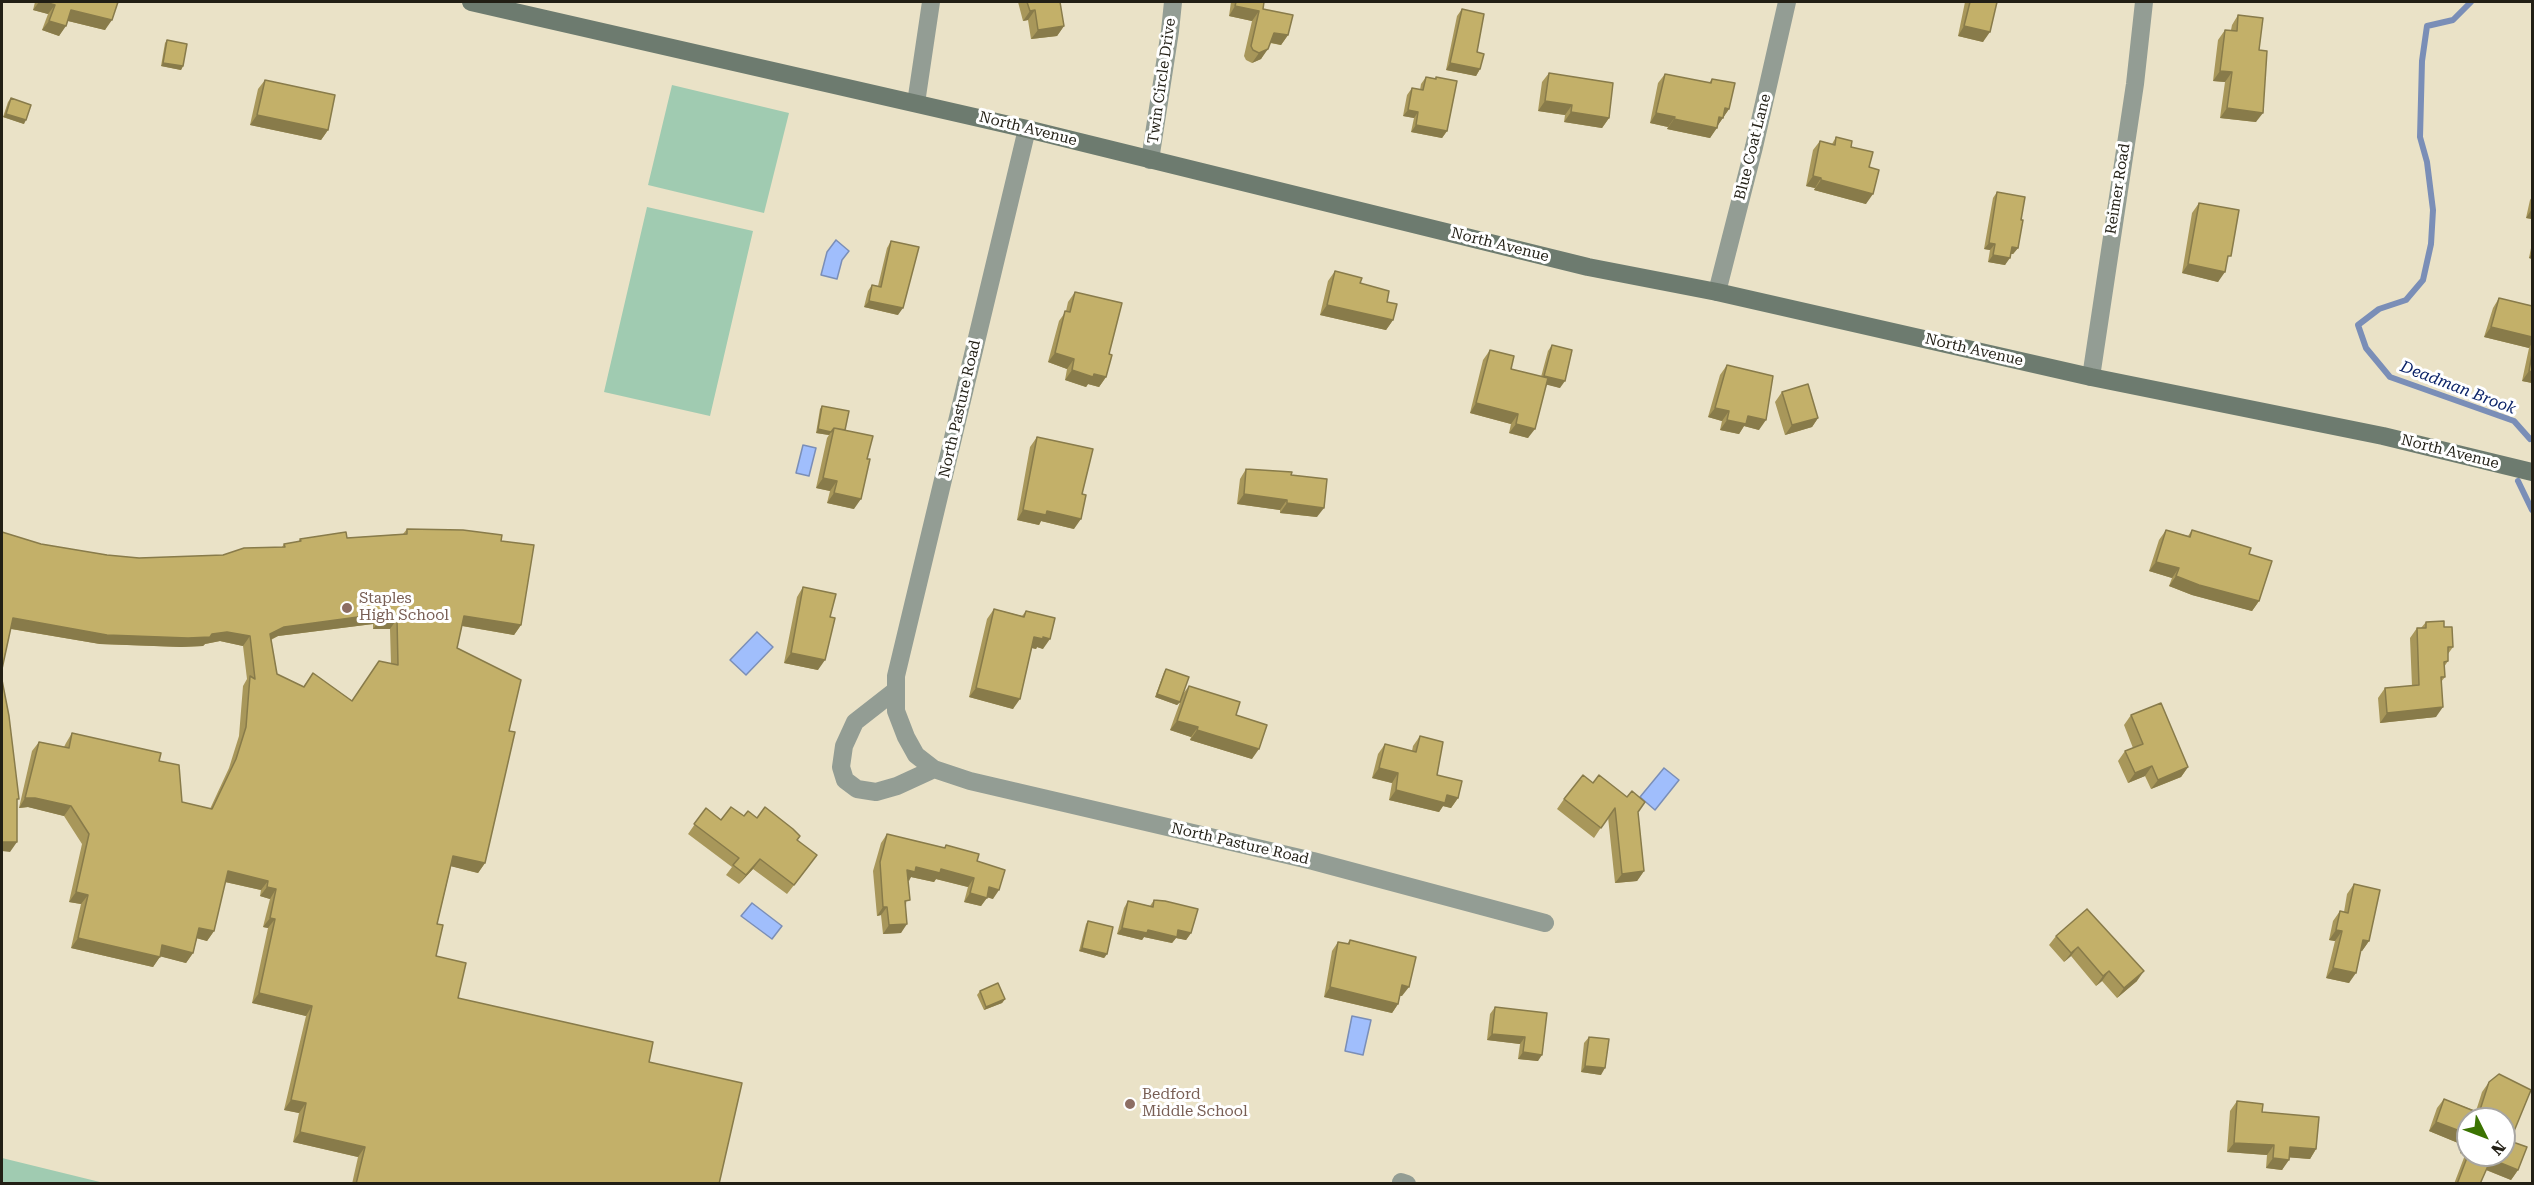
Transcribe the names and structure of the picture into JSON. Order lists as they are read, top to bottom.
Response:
{
  "streets": {
    "street": [
      "Twin Circle Drive",
      "North Avenue",
      "Blue Coat Lane",
      "Reimer Road",
      "North Pasture Road"
    ]
  },
  "crossings": [
    ["Twin Circle Drive", "North Avenue"],
    ["North Avenue", "Blue Coat Lane"],
    ["North Avenue", "Reimer Road"],
    ["North Avenue", "North Pasture Road"]
  ],
  "water": ["Deadman Brook"],
  "places": ["Staples High School", "Bedford Middle School"],
  "north": "bottom right"
}
